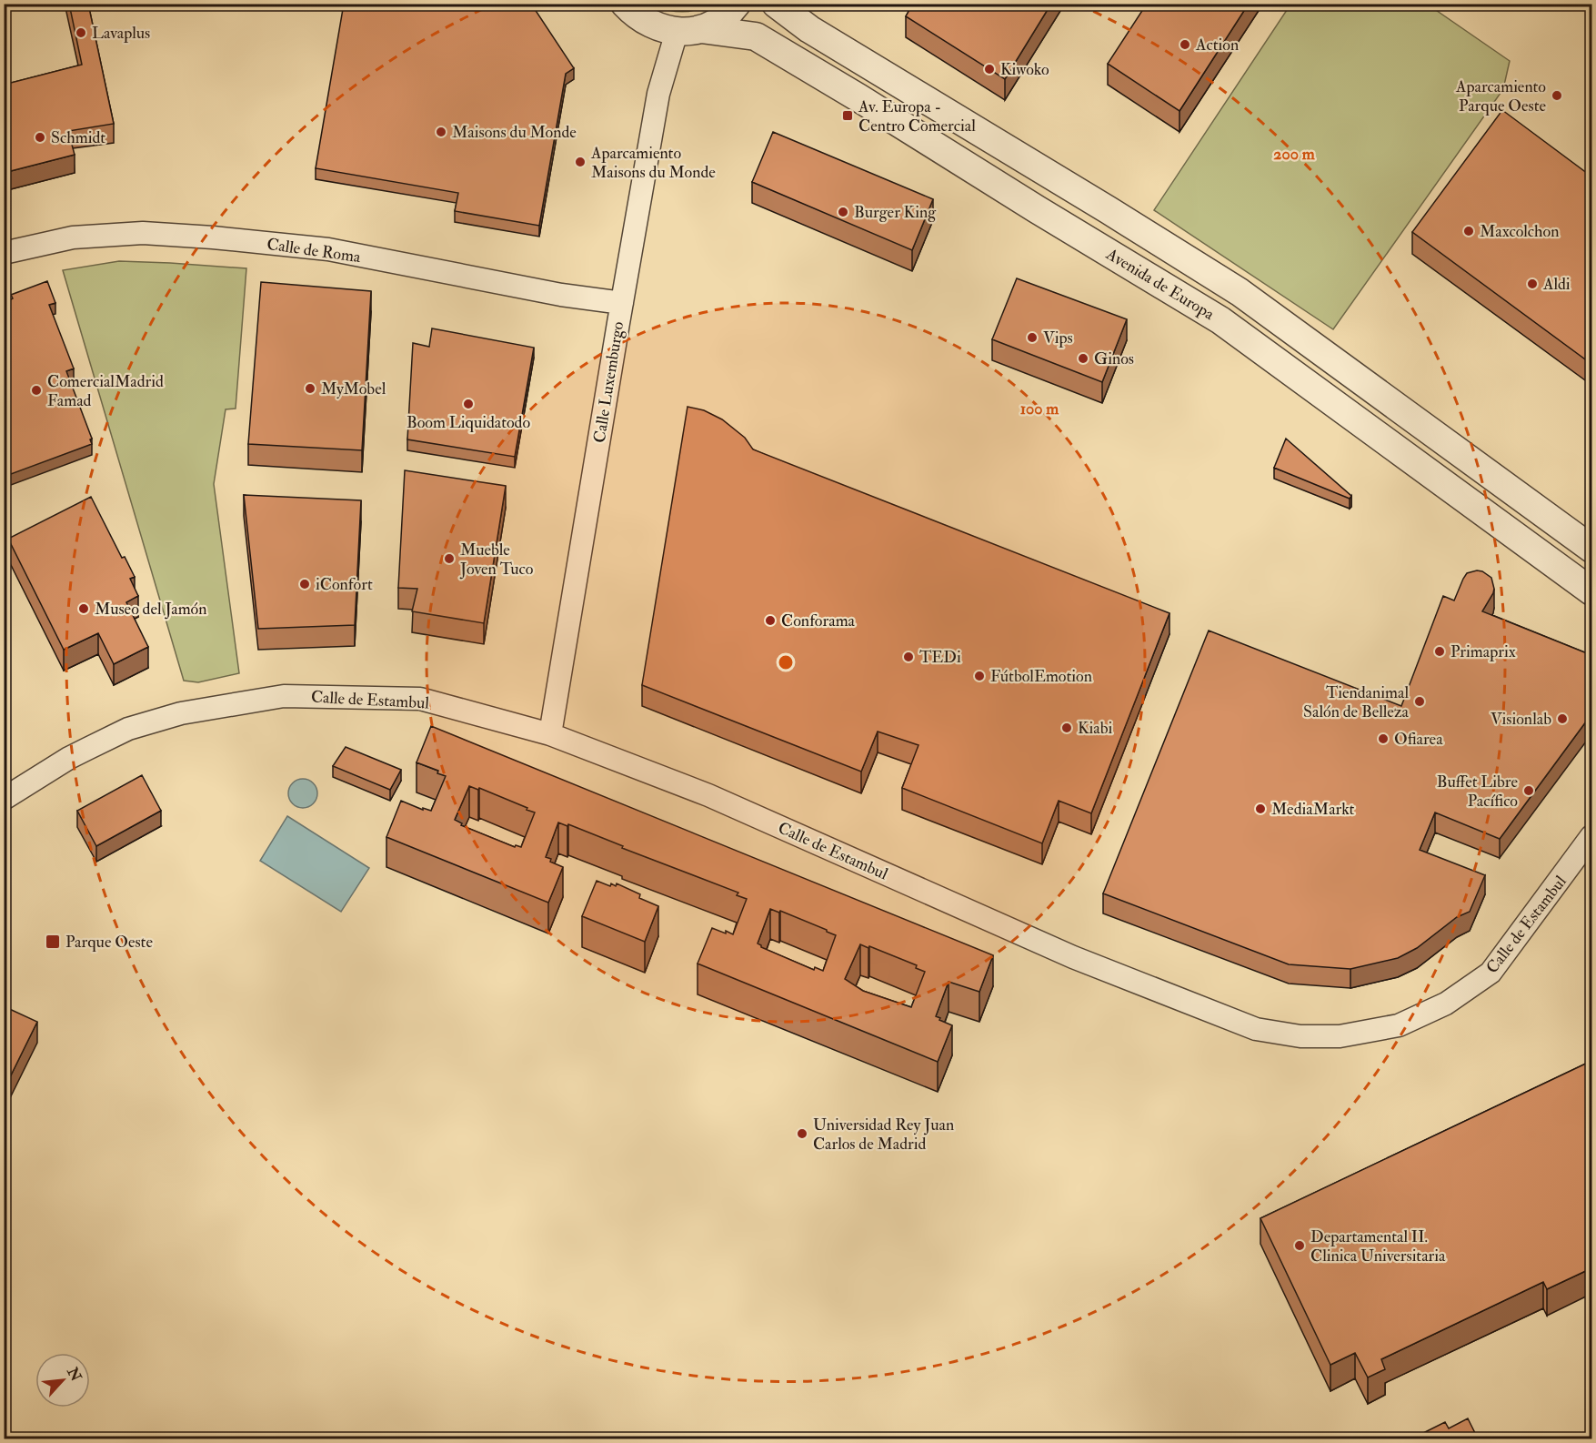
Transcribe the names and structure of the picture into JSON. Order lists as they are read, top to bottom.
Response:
{
  "streets": {
    "street": [
      "Calle de Roma",
      "Avenida de Europa",
      "Calle Luxemburgo",
      "Calle de Estambul"
    ]
  },
  "crossings": [
    ["Calle de Roma", "Calle Luxemburgo"],
    ["Avenida de Europa", "Calle Luxemburgo"],
    ["Calle Luxemburgo", "Calle de Estambul"]
  ],
  "places": {
    "other": [
      "Lavaplus",
      "Action",
      "Kiwoko",
      "Aparcamiento Parque Oeste",
      "Maisons du Monde",
      "Schmidt",
      "Aparcamiento Maisons du Monde",
      "Burger King",
      "Maxcolchon",
      "Aldi",
      "Vips",
      "Ginos",
      "MyMobel",
      "ComercialMadrid Famad",
      "Boom Liquidatodo",
      "Mueble Joven Tuco",
      "iConfort",
      "Museo del Jamón",
      "Conforama",
      "Primaprix",
      "TEDi",
      "FútbolEmotion",
      "Tiendanimal Salón de Belleza",
      "Visionlab",
      "Kiabi",
      "Ofiarea",
      "Buffet Libre Pacífico",
      "MediaMarkt",
      "Universidad Rey Juan Carlos de Madrid",
      "Departamental II. Clinica Universitaria"
    ],
    "transit": ["Av. Europa - Centro Comercial", "Parque Oeste"]
  },
  "north": "top right",
  "rings": ["200 m", "100 m"]
}
